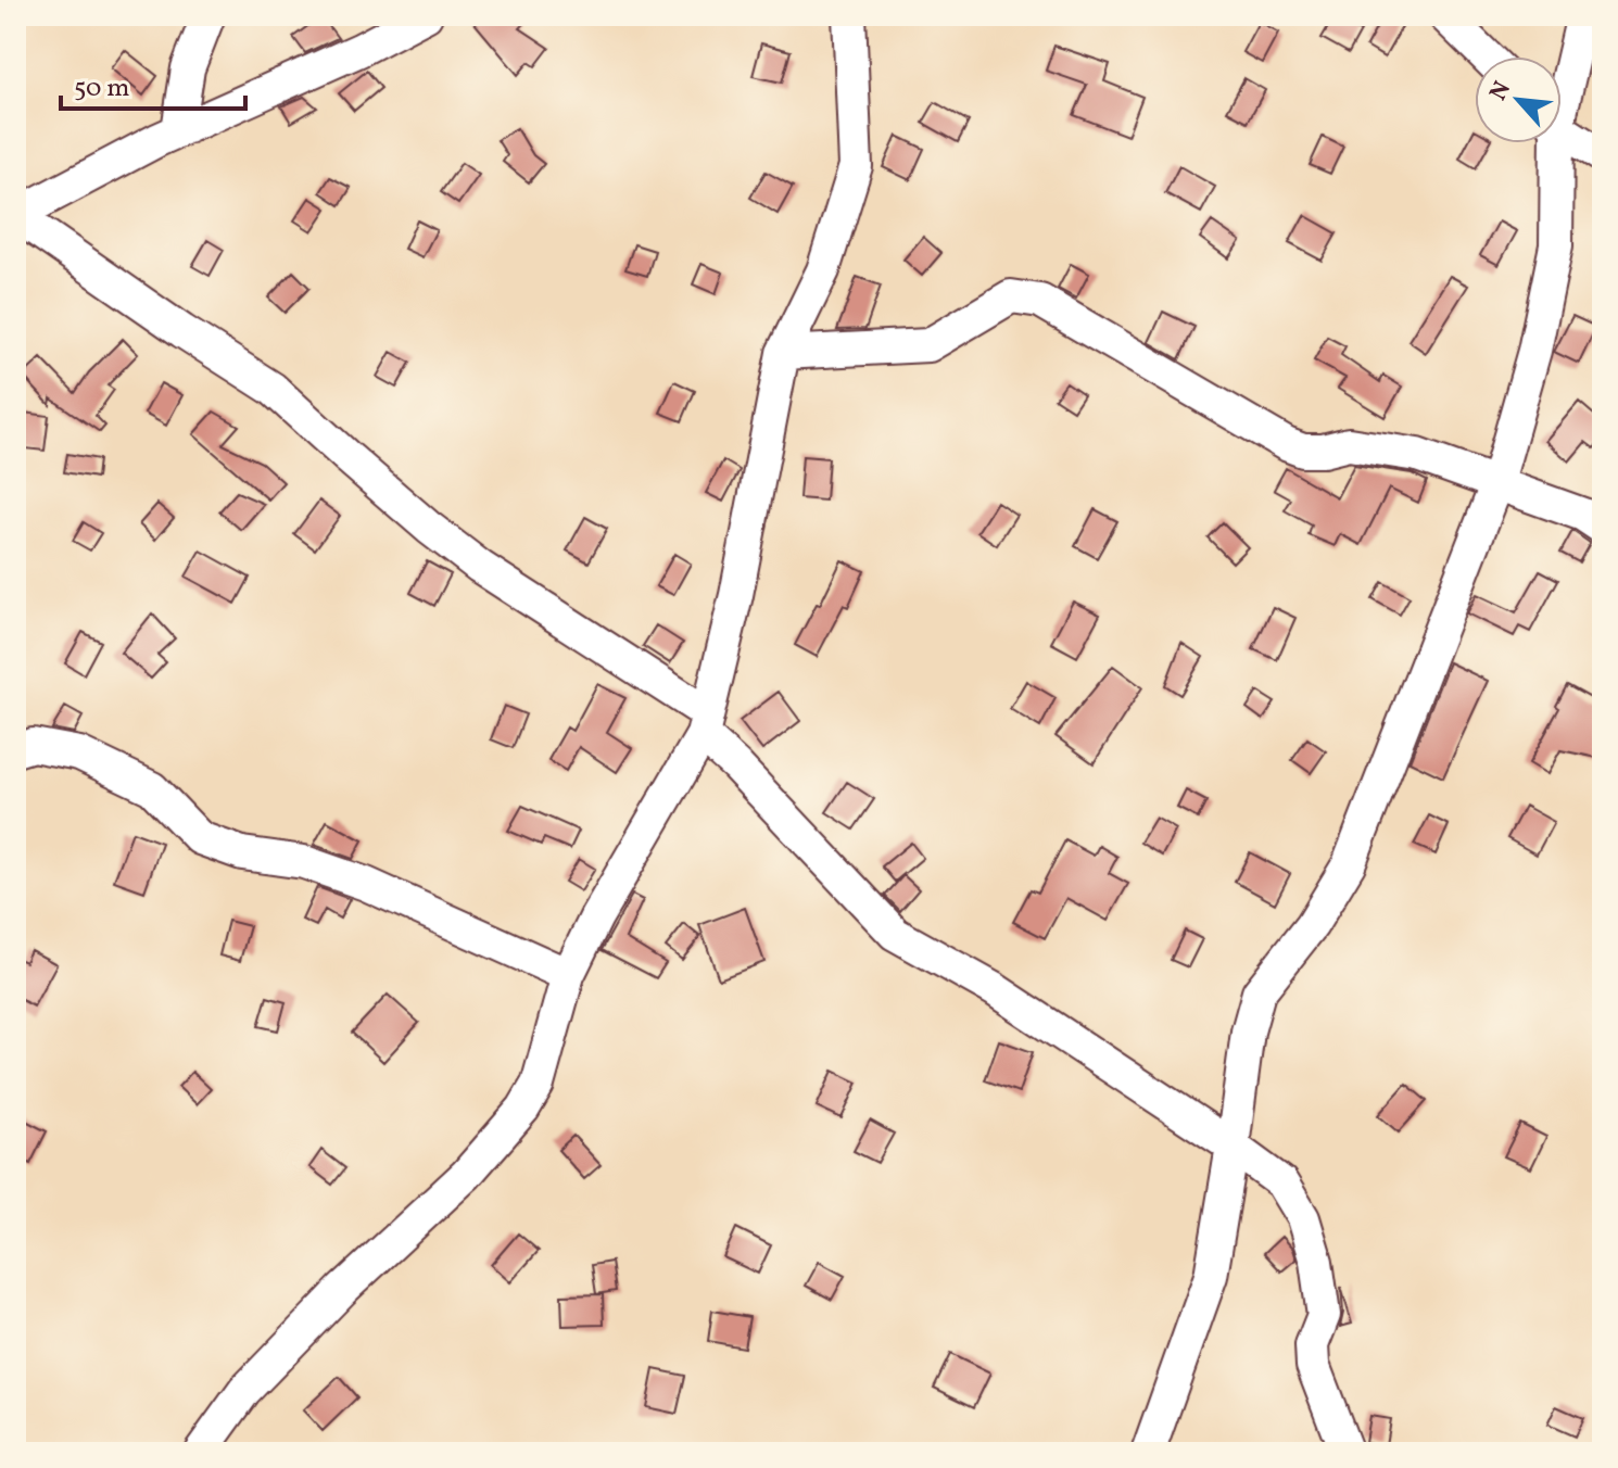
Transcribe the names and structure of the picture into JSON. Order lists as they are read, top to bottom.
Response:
{
  "scale_bar": "50 m",
  "north": "top left"
}
